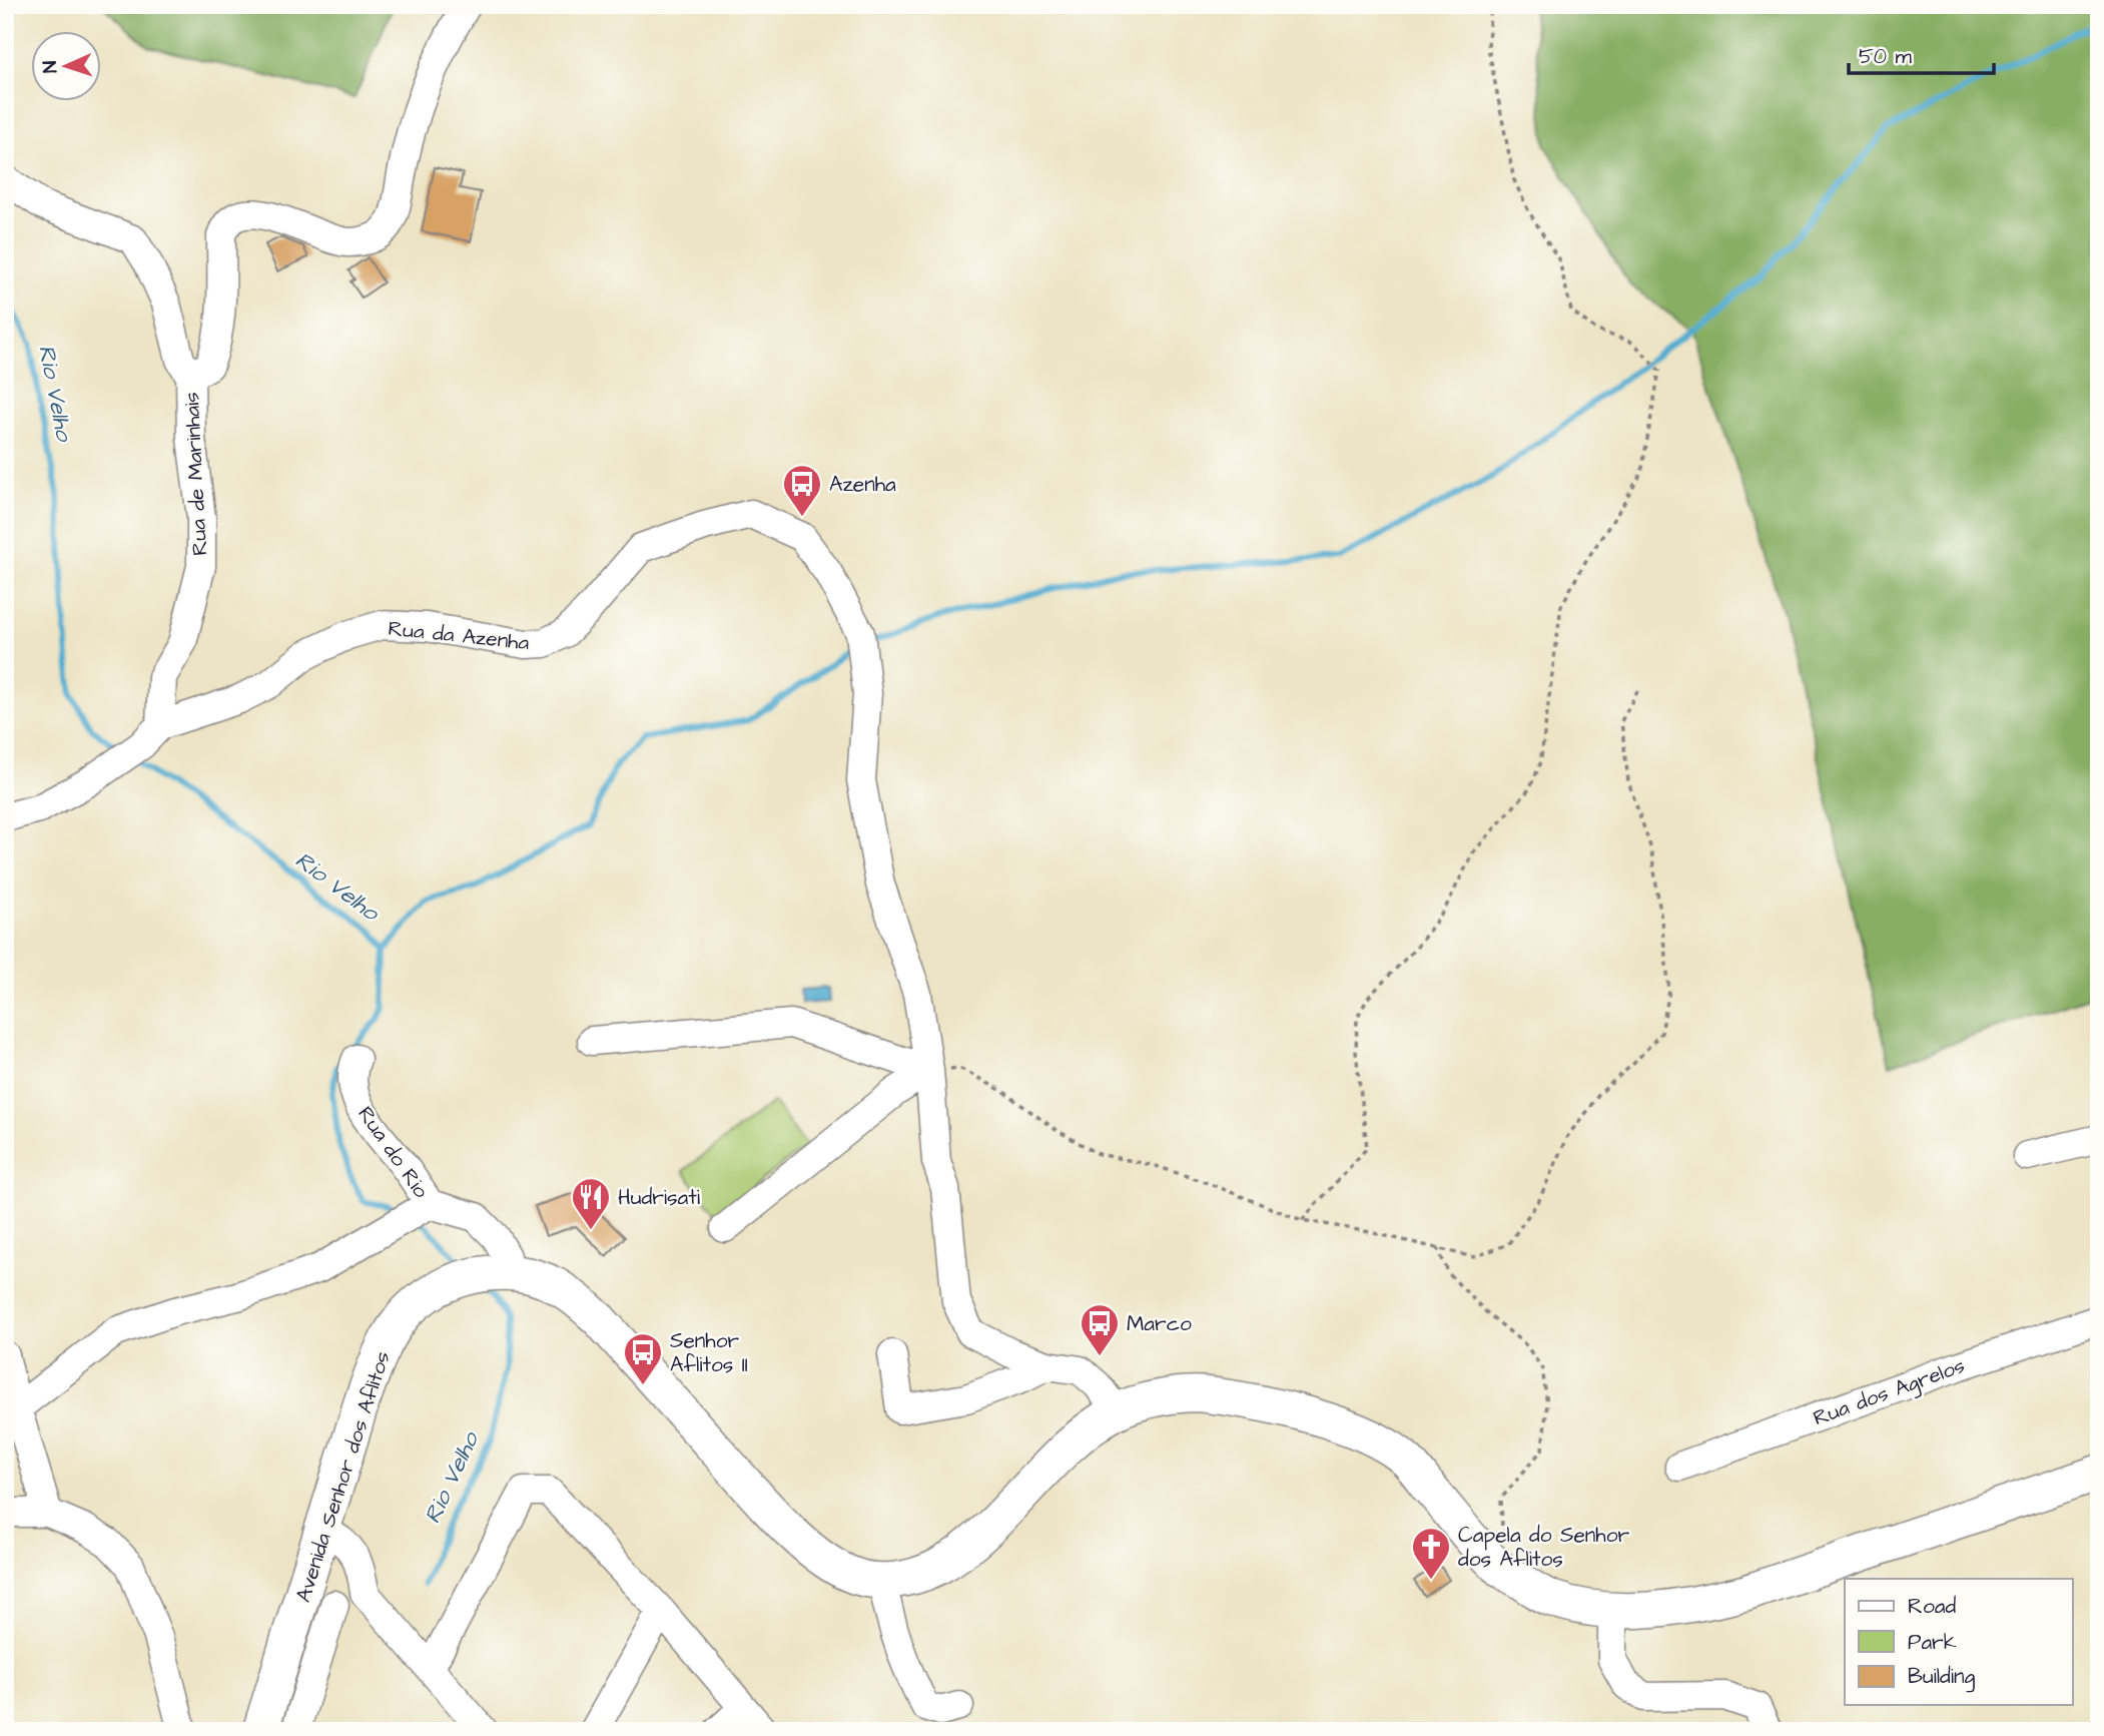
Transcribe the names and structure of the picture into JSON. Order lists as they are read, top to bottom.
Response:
{
  "streets": {
    "main road": ["Avenida Senhor dos Aflitos"],
    "street": [
      "Rua de Marinhais",
      "Rua da Azenha",
      "Rua do Rio",
      "Rua dos Agrelos"
    ]
  },
  "crossings": [
    ["Rua de Marinhais", "Rua da Azenha"],
    ["Rua da Azenha", "Avenida Senhor dos Aflitos"]
  ],
  "water": ["Rio Velho"],
  "places": {
    "bus stop": ["Azenha", "Marco", "Senhor Aflitos II"],
    "restaurant": ["Hudrisati"],
    "church": ["Capela do Senhor dos Aflitos"]
  },
  "legend": ["Road", "Park", "Building"],
  "scale_bar": "50 m",
  "north": "left"
}
